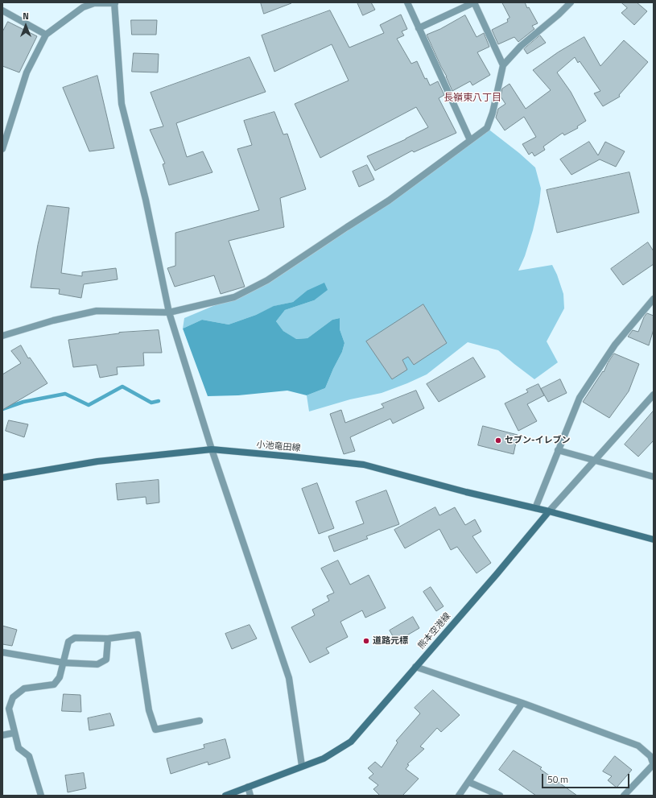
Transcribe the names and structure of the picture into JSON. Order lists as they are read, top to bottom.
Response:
{
  "streets": {
    "main road": ["小池竜田線", "熊本空港線"]
  },
  "crossings": [
    ["小池竜田線", "熊本空港線"]
  ],
  "districts": ["長嶺東八丁目"],
  "places": ["セブン-イレブン", "道路元標"],
  "scale_bar": "50 m",
  "north": "top"
}
